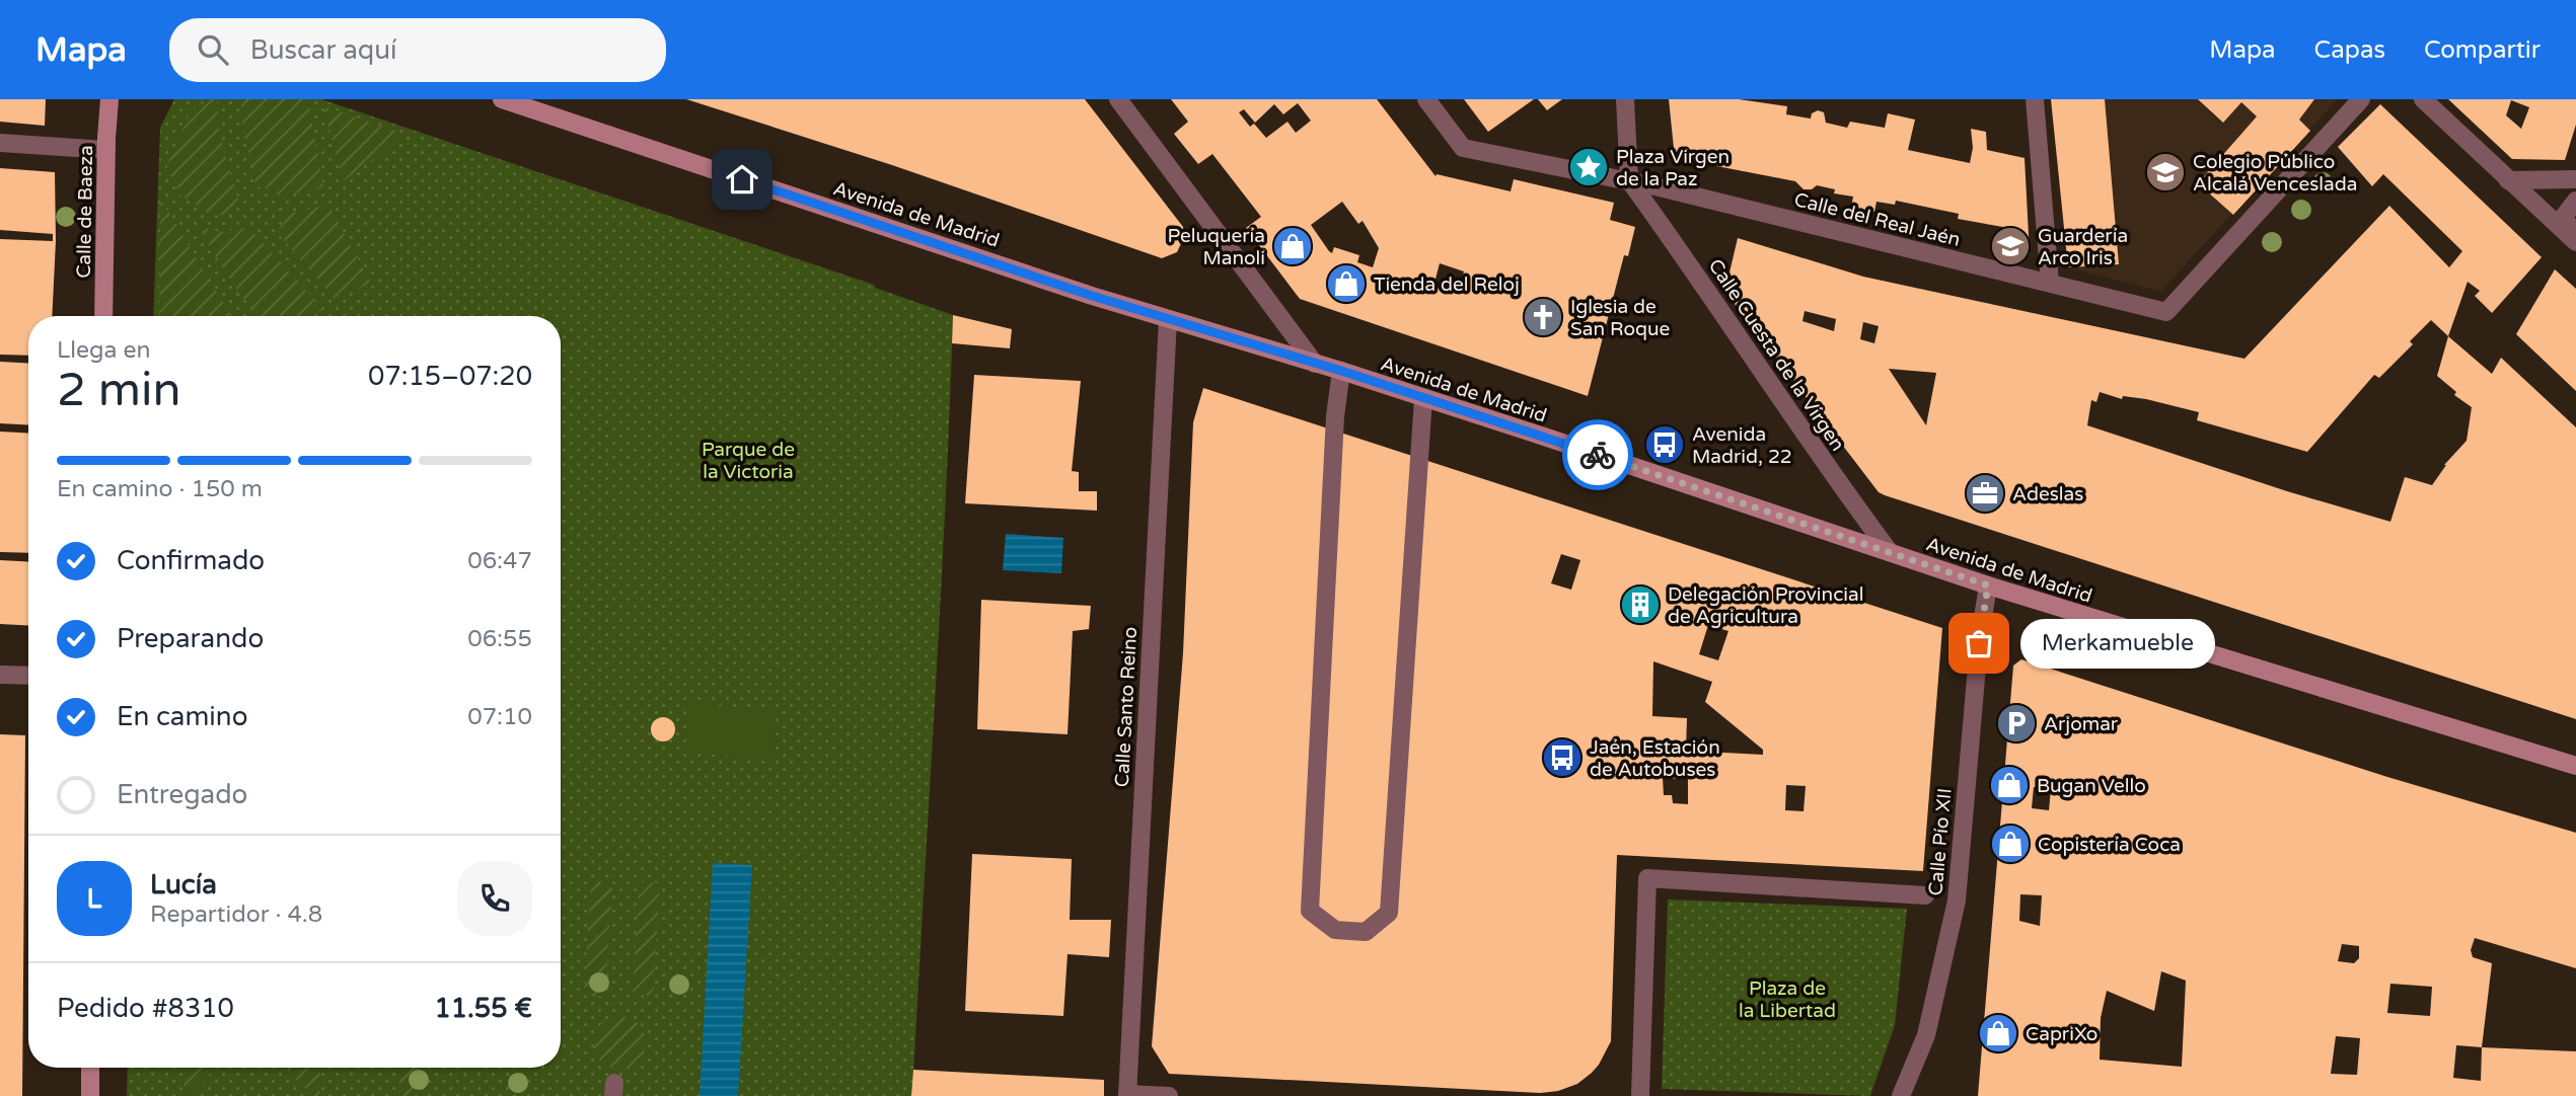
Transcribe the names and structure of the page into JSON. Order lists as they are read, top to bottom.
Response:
{
  "streets": {
    "street": [
      "Calle de Baeza",
      "Avenida de Madrid",
      "Calle del Real Jaén",
      "Calle Cuesta de la Virgen",
      "Calle Santo Reino",
      "Calle Pío XII"
    ]
  },
  "crossings": [
    ["Avenida de Madrid", "Calle Cuesta de la Virgen"],
    ["Avenida de Madrid", "Calle Santo Reino"],
    ["Avenida de Madrid", "Calle Pío XII"],
    ["Calle del Real Jaén", "Calle Cuesta de la Virgen"]
  ],
  "parks": ["Parque de la Victoria", "Plaza de la Libertad"],
  "places": {
    "place": ["Plaza Virgen de la Paz"],
    "school or university": ["Colegio Público Alcalá Venceslada", "Guardería Arco Iris"],
    "shop": [
      "Peluquería Manoli",
      "Tienda del Reloj",
      "Bugan Vello",
      "Copistería Coca",
      "CapriXo"
    ],
    "church": ["Iglesia de San Roque"],
    "bus stop": ["Avenida Madrid, 22", "Jaén, Estación de Autobuses"],
    "office": ["Adeslas"],
    "building": ["Delegación Provincial de Agricultura"],
    "other": ["Merkamueble"],
    "parking": ["Arjomar"]
  },
  "page": {
    "header": "Mapa",
    "search": "Buscar aquí",
    "nav": ["Mapa", "Capas", "Compartir"],
    "heading": ["2 min", "Llega en", "07:15–07:20"],
    "panel": [
      "Lucía",
      "Repartidor · 4.8",
      "Pedido #8310",
      "11.55 €"
    ],
    "bar": "En camino · 150 m",
    "list": [
      ["Confirmado", "06:47"],
      ["Preparando", "06:55"],
      ["En camino", "07:10"],
      "Entregado"
    ],
    "bubble": "Merkamueble",
    "round": "L"
  }
}
